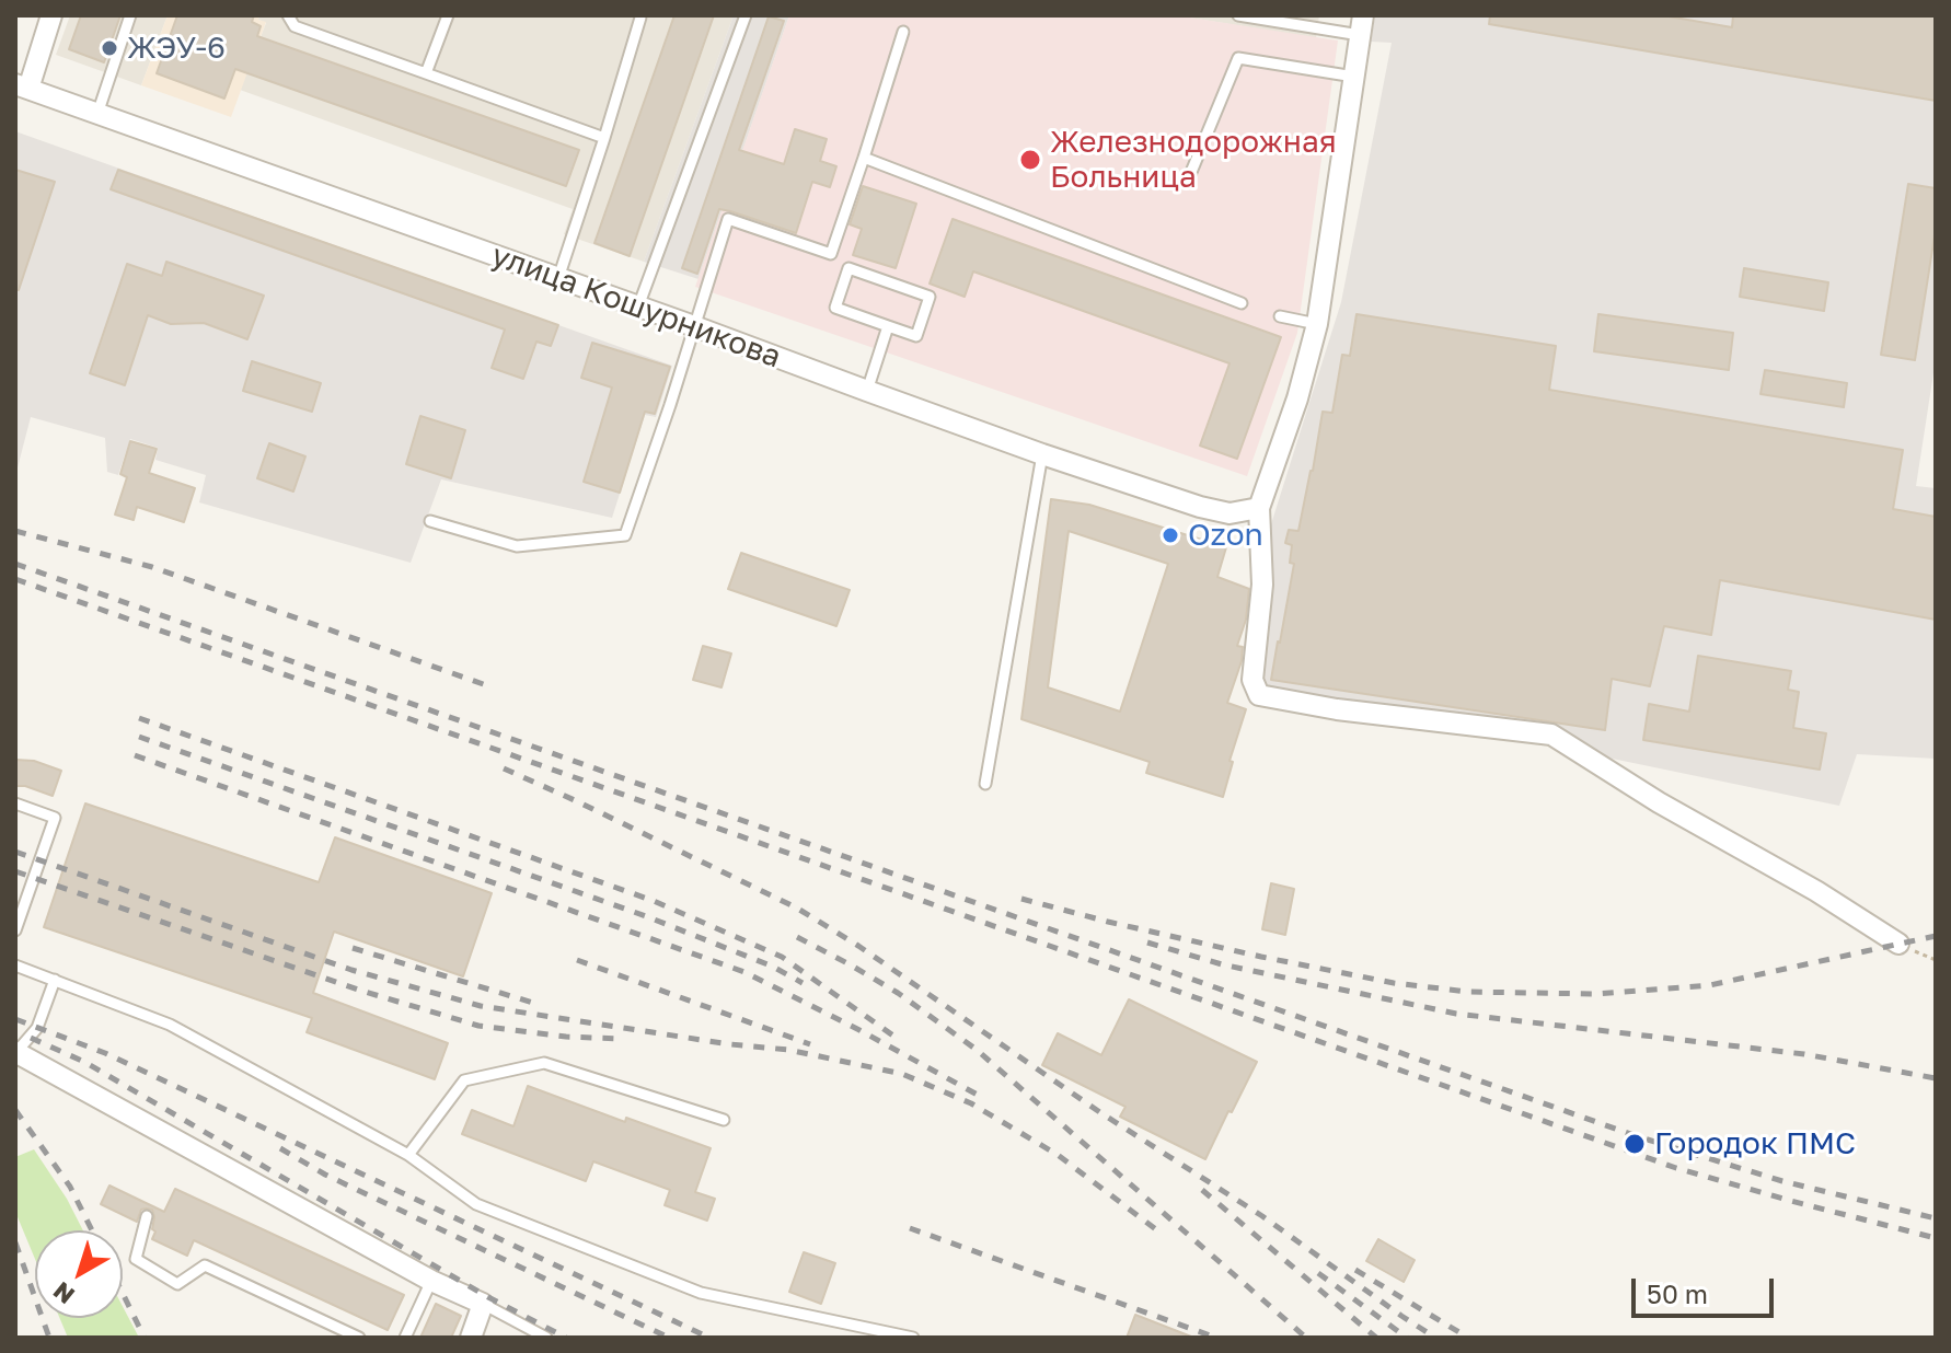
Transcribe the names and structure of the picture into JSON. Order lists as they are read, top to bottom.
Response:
{
  "streets": {
    "street": ["улица Кошурникова"]
  },
  "places": [
    "ЖЭУ-6",
    "Железнодорожная Больница",
    "Ozon",
    "Городок ПМС"
  ],
  "scale_bar": "50 m",
  "north": "bottom left"
}
